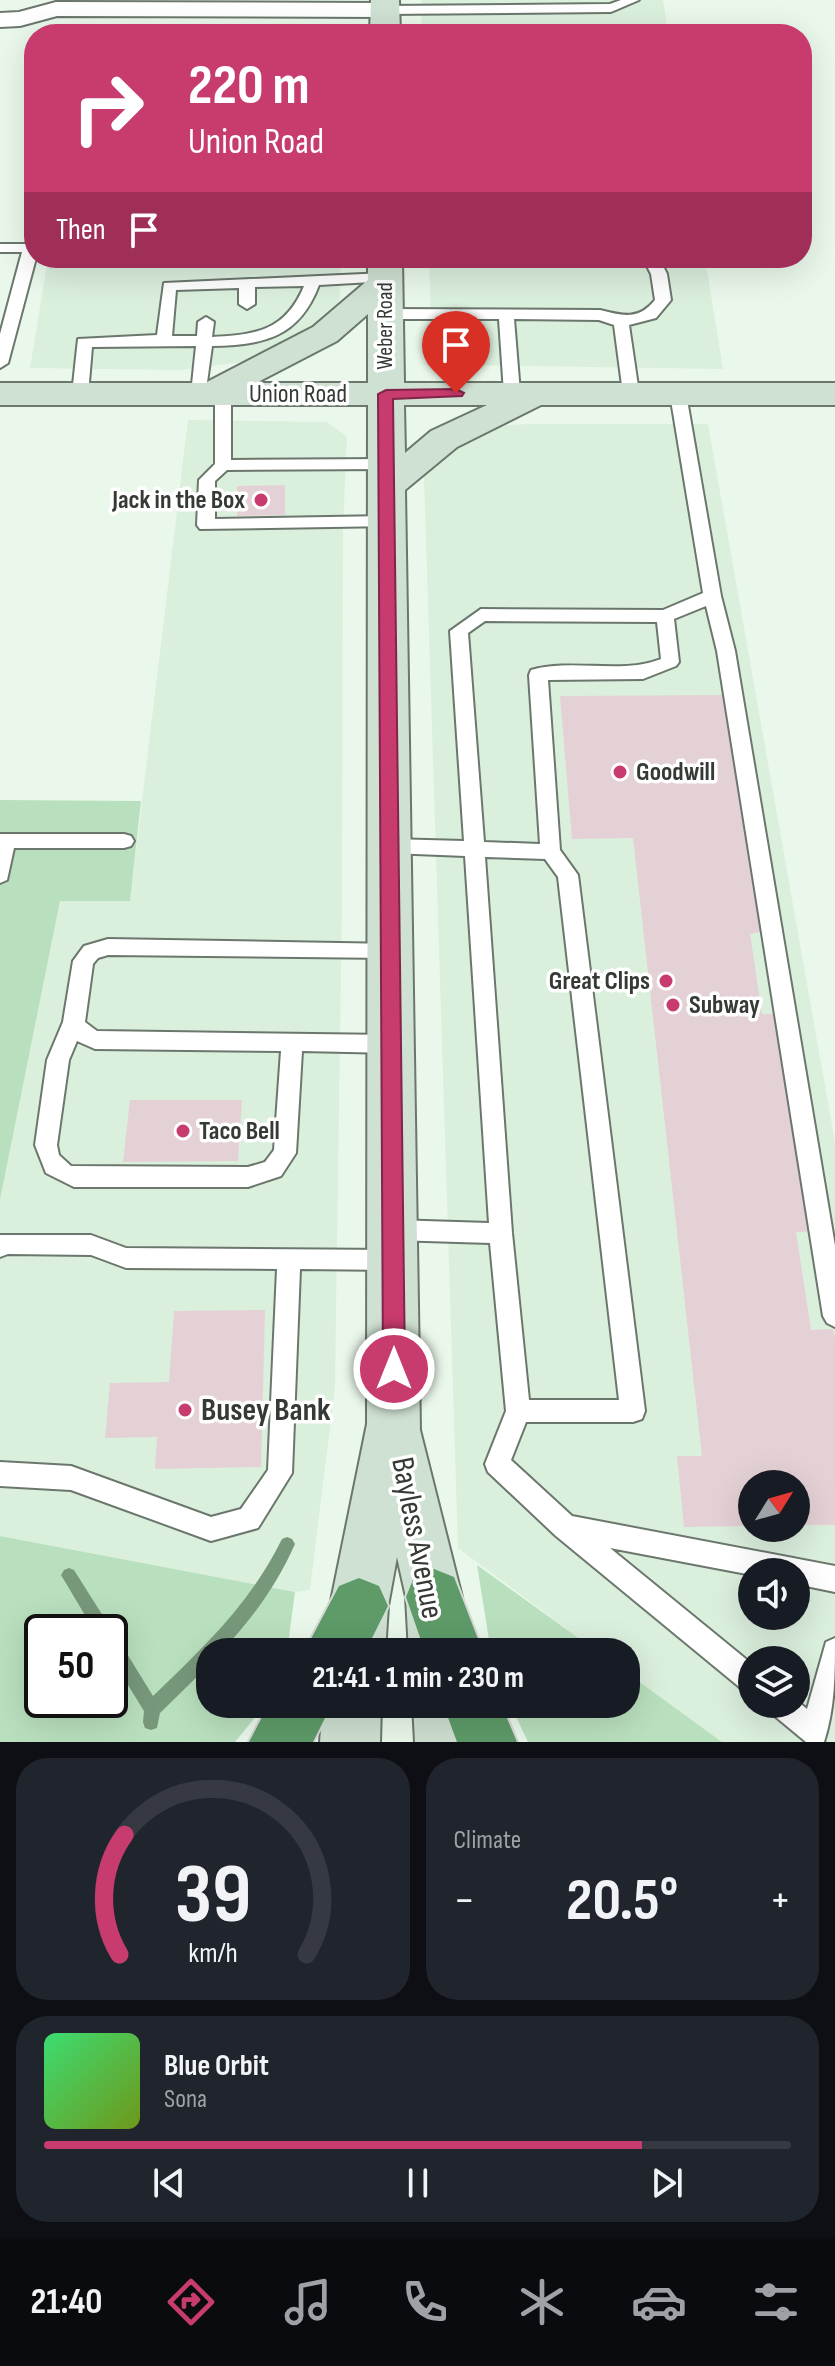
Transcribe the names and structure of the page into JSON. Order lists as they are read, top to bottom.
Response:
{
  "streets": {
    "main road": ["Weber Road", "Union Road", "Bayless Avenue"]
  },
  "crossings": [
    ["Weber Road", "Union Road"],
    ["Weber Road", "Bayless Avenue"],
    ["Union Road", "Bayless Avenue"]
  ],
  "places": [
    "Jack in the Box",
    "Goodwill",
    "Great Clips",
    "Subway",
    "Taco Bell",
    "Busey Bank"
  ],
  "north": "top right",
  "page": {
    "turn": ["220 m", "Union Road"],
    "then": "Then",
    "limit": "50",
    "trip": "21:41 · 1 min · 230 m",
    "tile": "Climate",
    "heat": ["−", "20.5°", "+"],
    "song": ["Blue Orbit", "Sona"],
    "tabs": "21:40",
    "gauge": ["39", "km/h"]
  }
}
